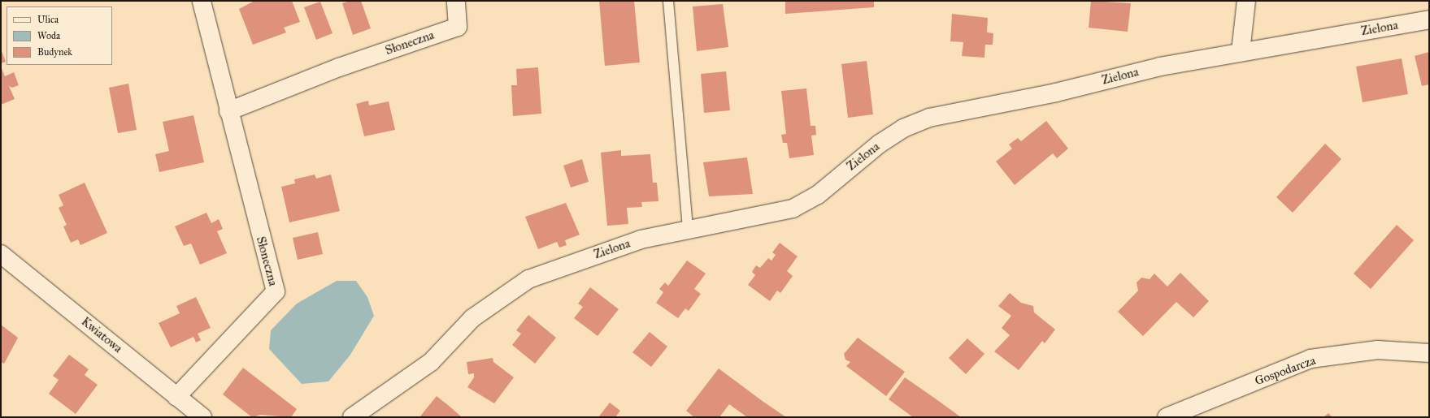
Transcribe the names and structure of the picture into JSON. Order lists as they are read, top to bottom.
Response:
{
  "streets": {
    "street": [
      "Zielona",
      "Słoneczna",
      "Kwiatowa",
      "Gospodarcza"
    ]
  },
  "crossings": [
    ["Słoneczna", "Kwiatowa"]
  ],
  "legend": ["Ulica", "Woda", "Budynek"]
}
